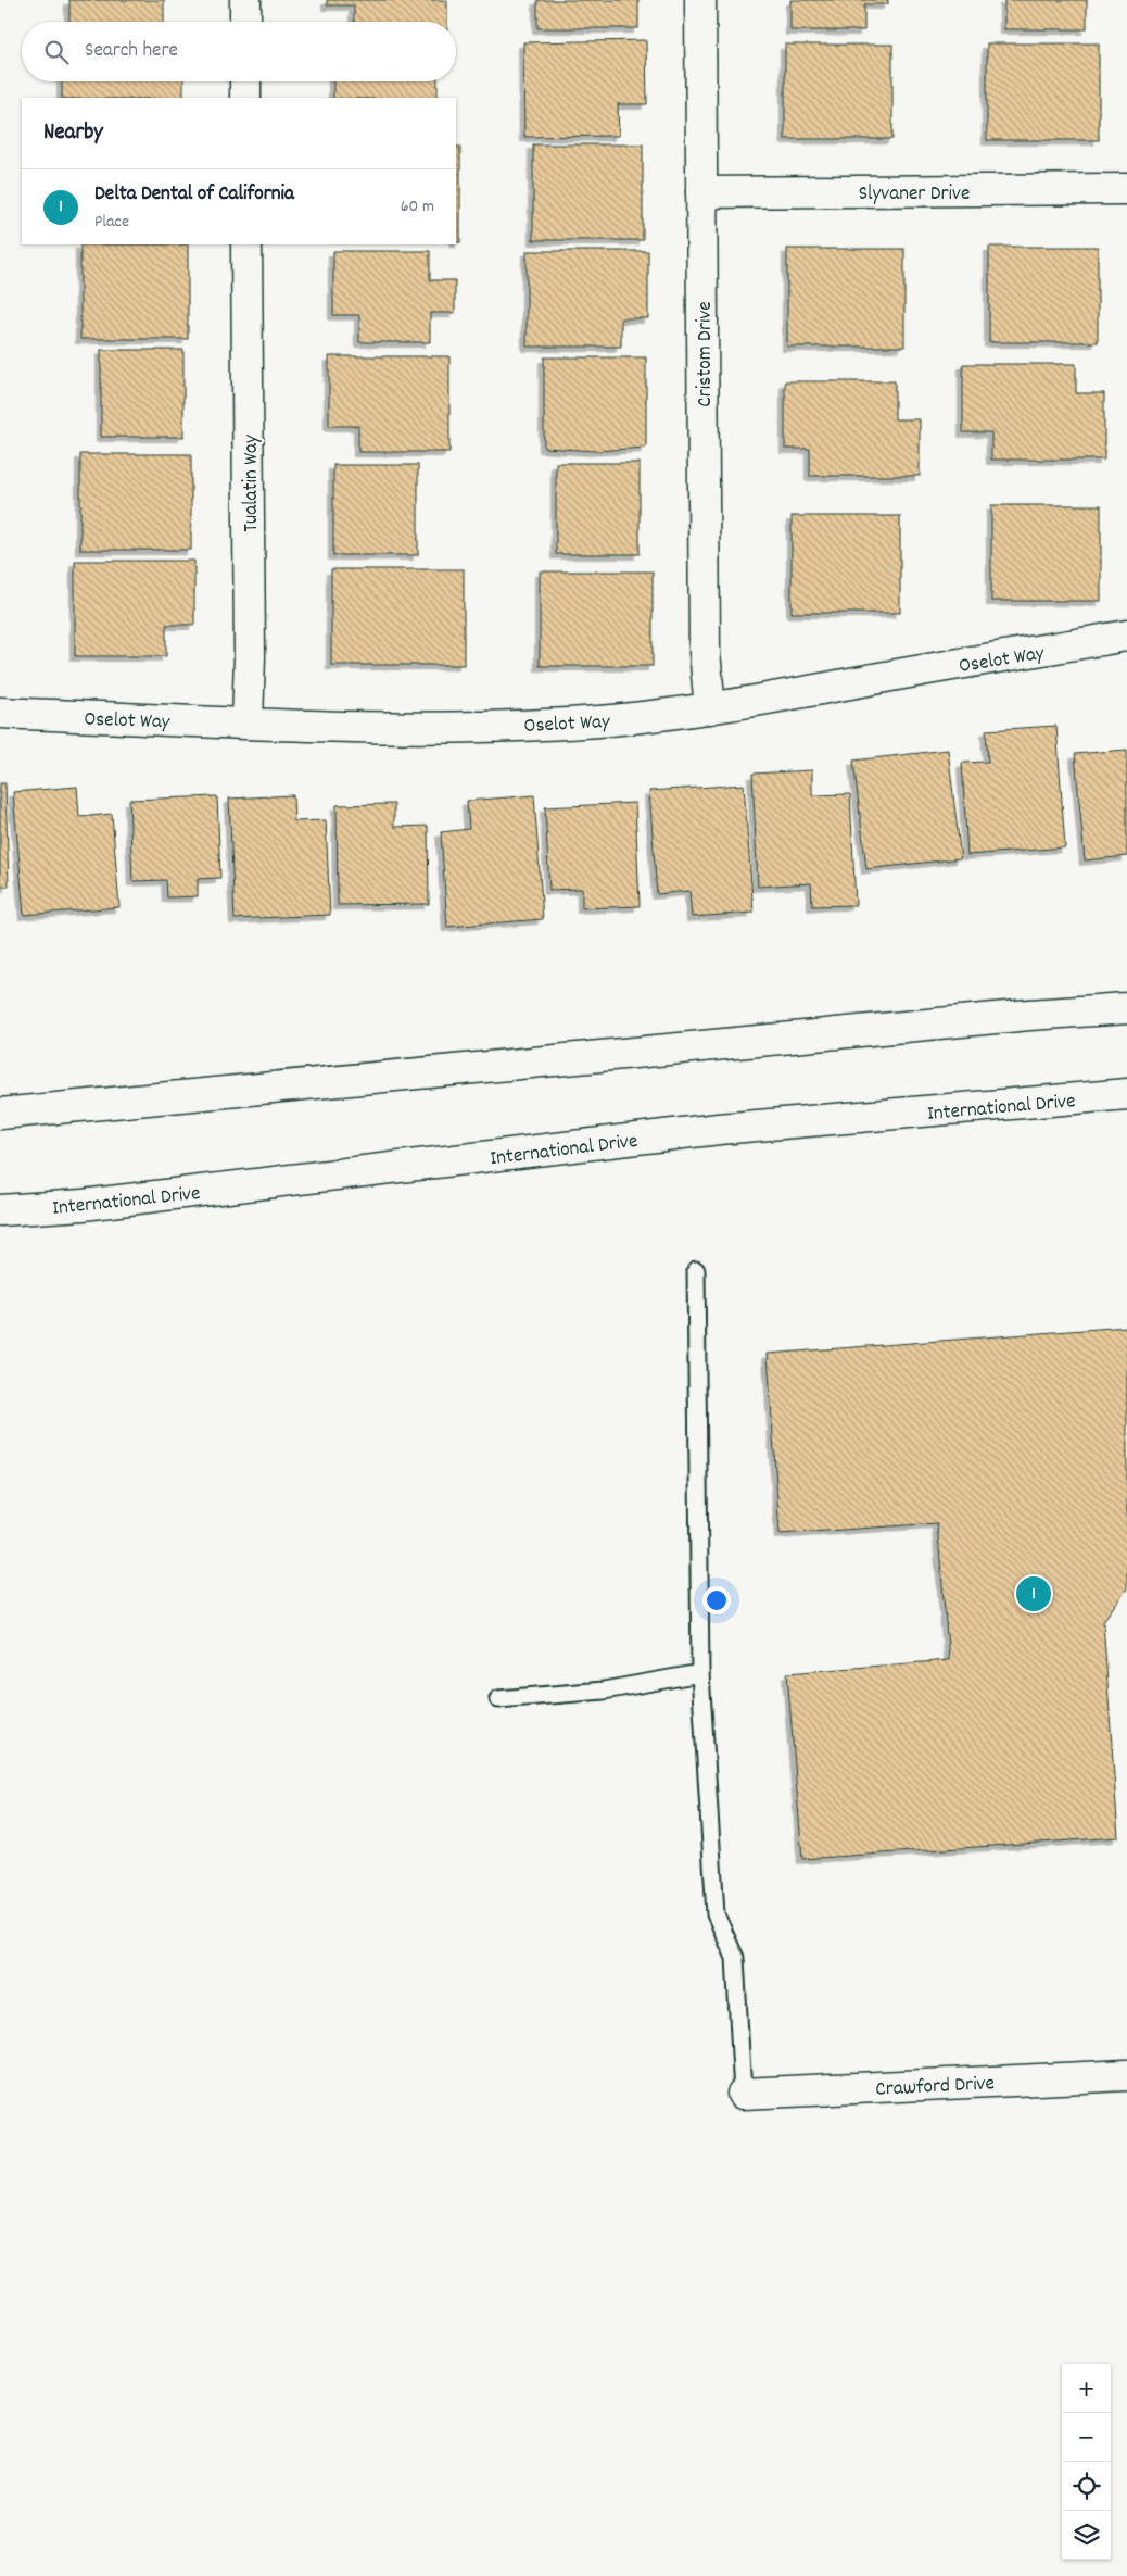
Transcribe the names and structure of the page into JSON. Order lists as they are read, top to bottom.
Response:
{
  "streets": {
    "street": [
      "Slyvaner Drive",
      "Cristom Drive",
      "Tualatin Way",
      "Oselot Way",
      "International Drive",
      "Crawford Drive"
    ]
  },
  "crossings": [
    ["Slyvaner Drive", "Cristom Drive"],
    ["Cristom Drive", "Oselot Way"],
    ["Tualatin Way", "Oselot Way"]
  ],
  "page": {
    "search": "Search here",
    "heading": "Nearby",
    "list": [
      {
        "mark": "1",
        "name": "Delta Dental of California",
        "note": "Place",
        "value": "60 m"
      }
    ],
    "pins": "1",
    "map_buttons": ["+", "−"]
  }
}
